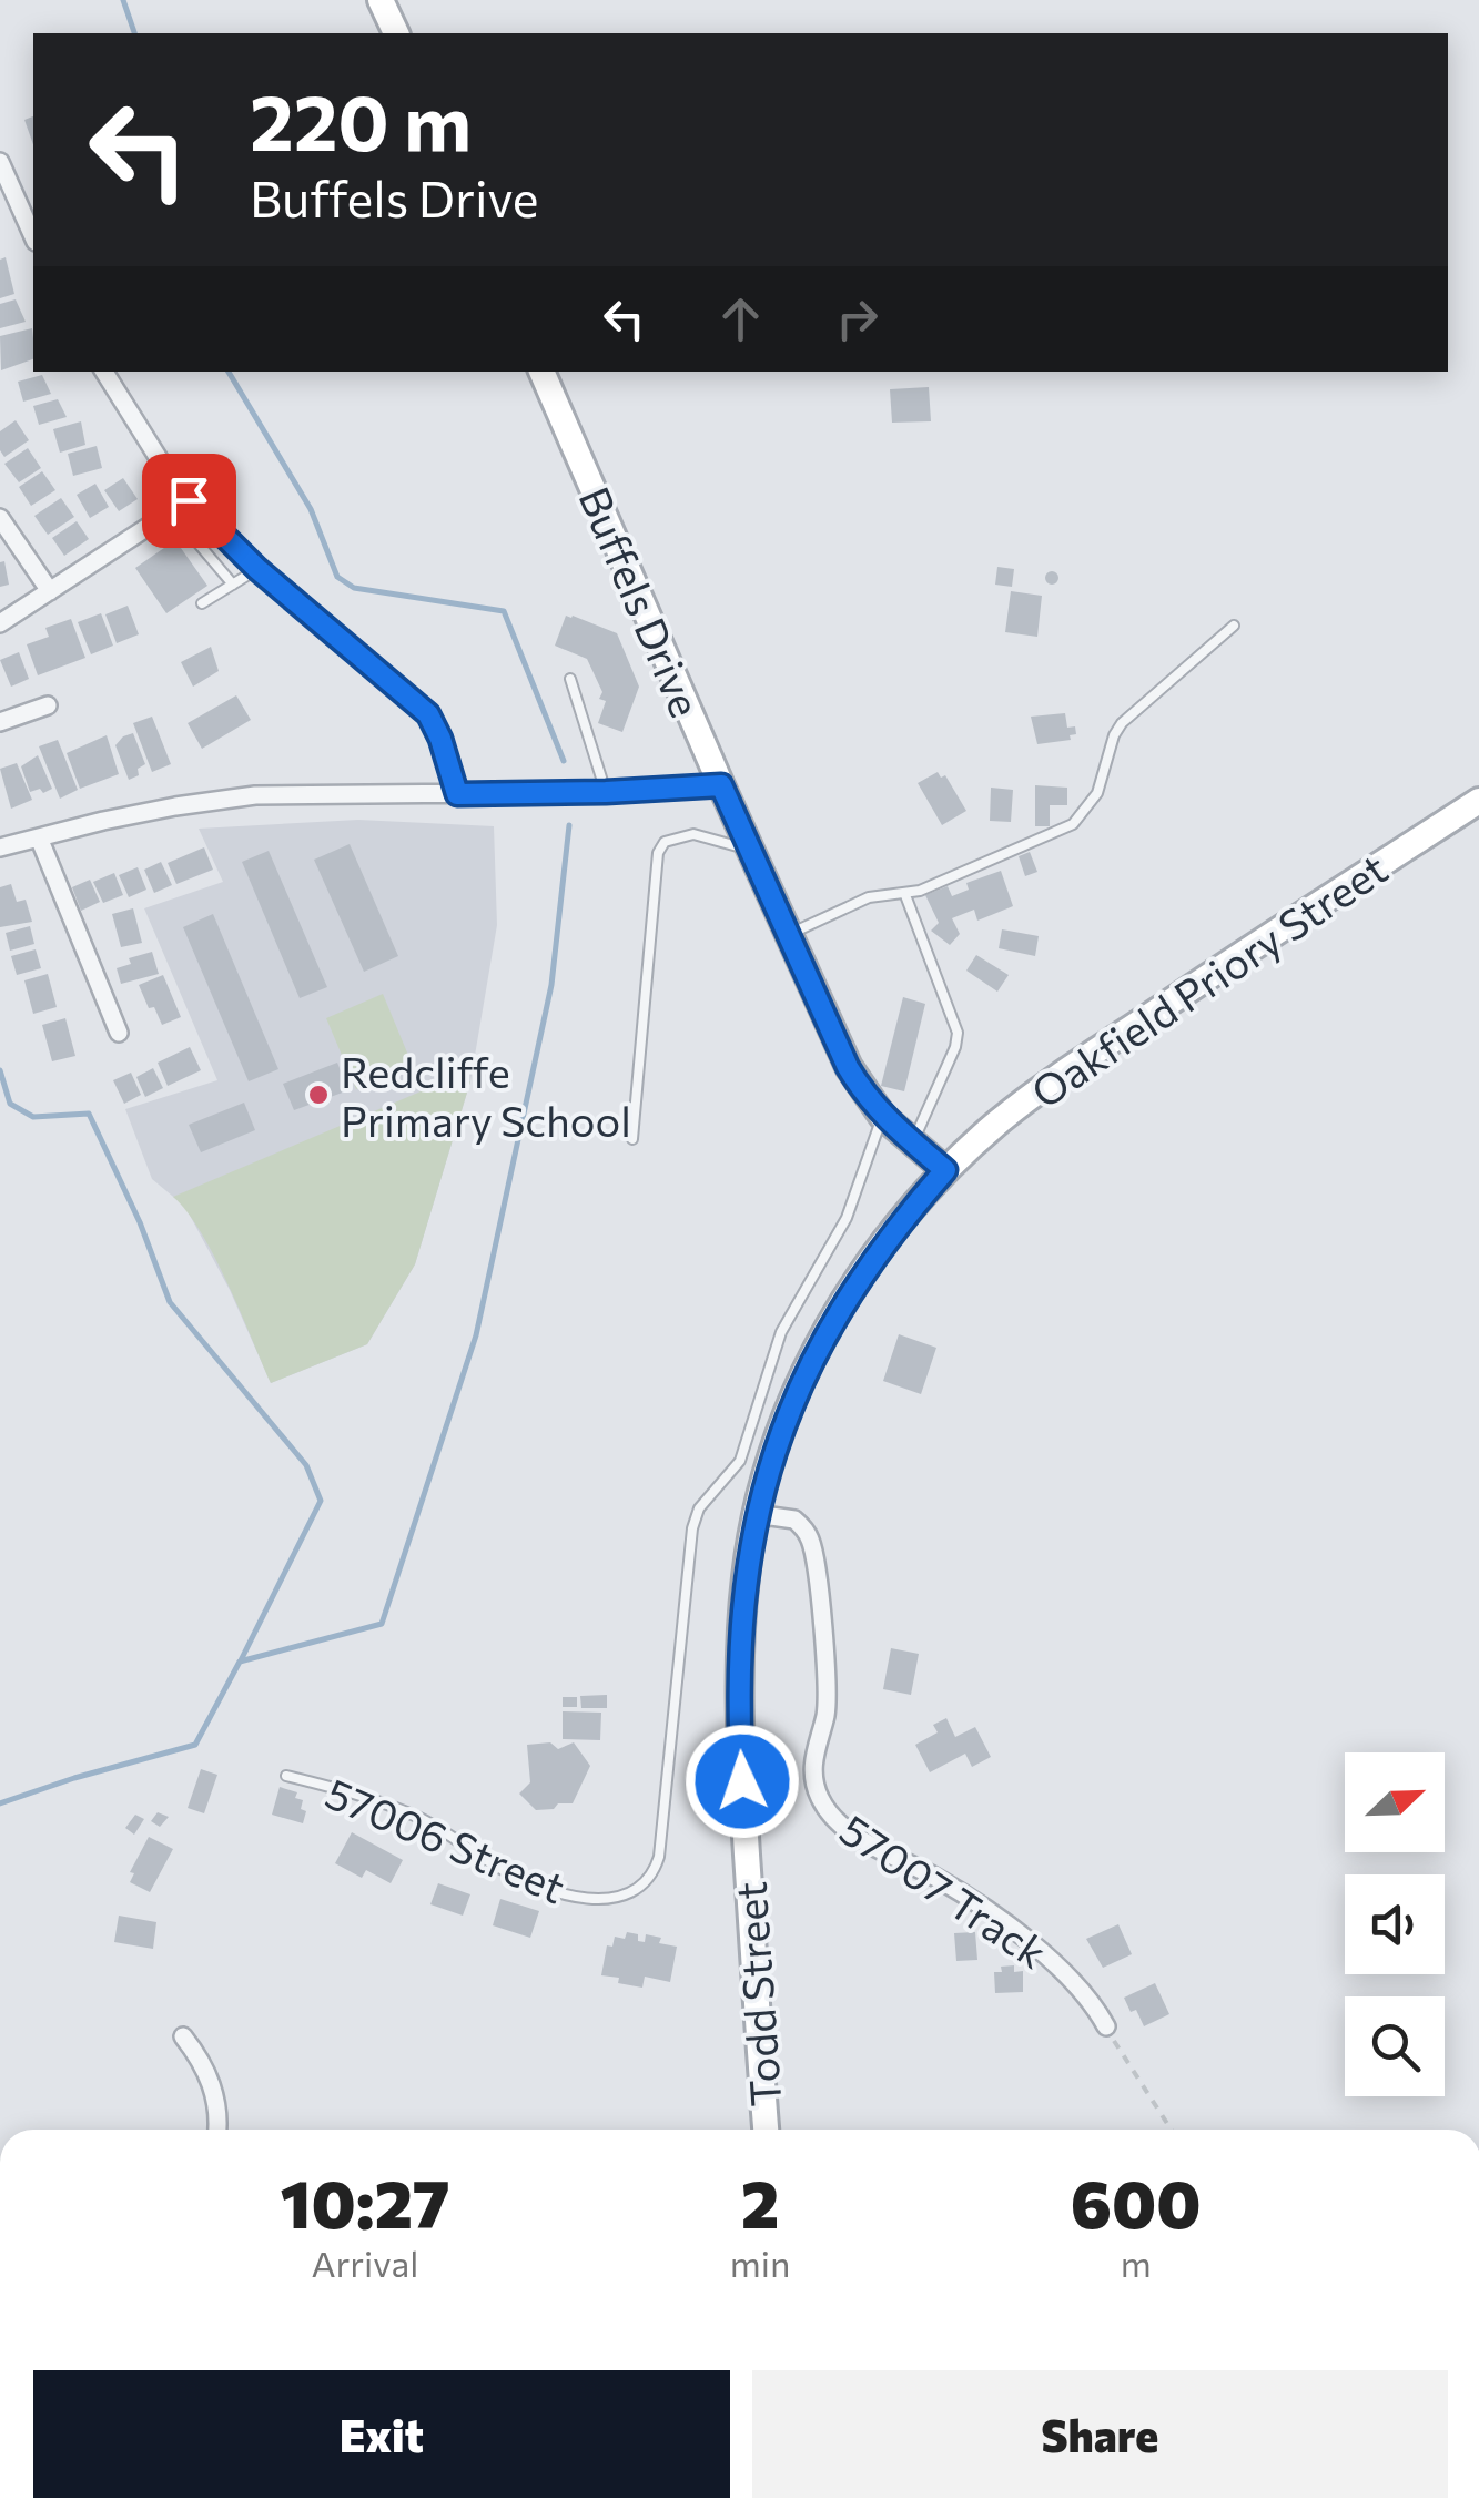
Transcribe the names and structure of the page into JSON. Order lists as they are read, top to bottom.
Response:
{
  "streets": {
    "street": [
      "Buffels Drive",
      "Oakfield Priory Street",
      "57007 Track",
      "Todd Street"
    ],
    "lane": ["57006 Street"]
  },
  "crossings": [
    ["Buffels Drive", "Oakfield Priory Street"],
    ["Buffels Drive", "57006 Street"],
    ["Buffels Drive", "Todd Street"],
    ["Oakfield Priory Street", "Todd Street"],
    ["57007 Track", "Todd Street"]
  ],
  "places": ["Redcliffe Primary School"],
  "north": "top right",
  "page": {
    "turn": ["220 m", "Buffels Drive"],
    "eta": [
      "10:27",
      "Arrival",
      "2",
      "min",
      "600",
      "m"
    ],
    "buttons": ["Exit", "Share"]
  }
}
